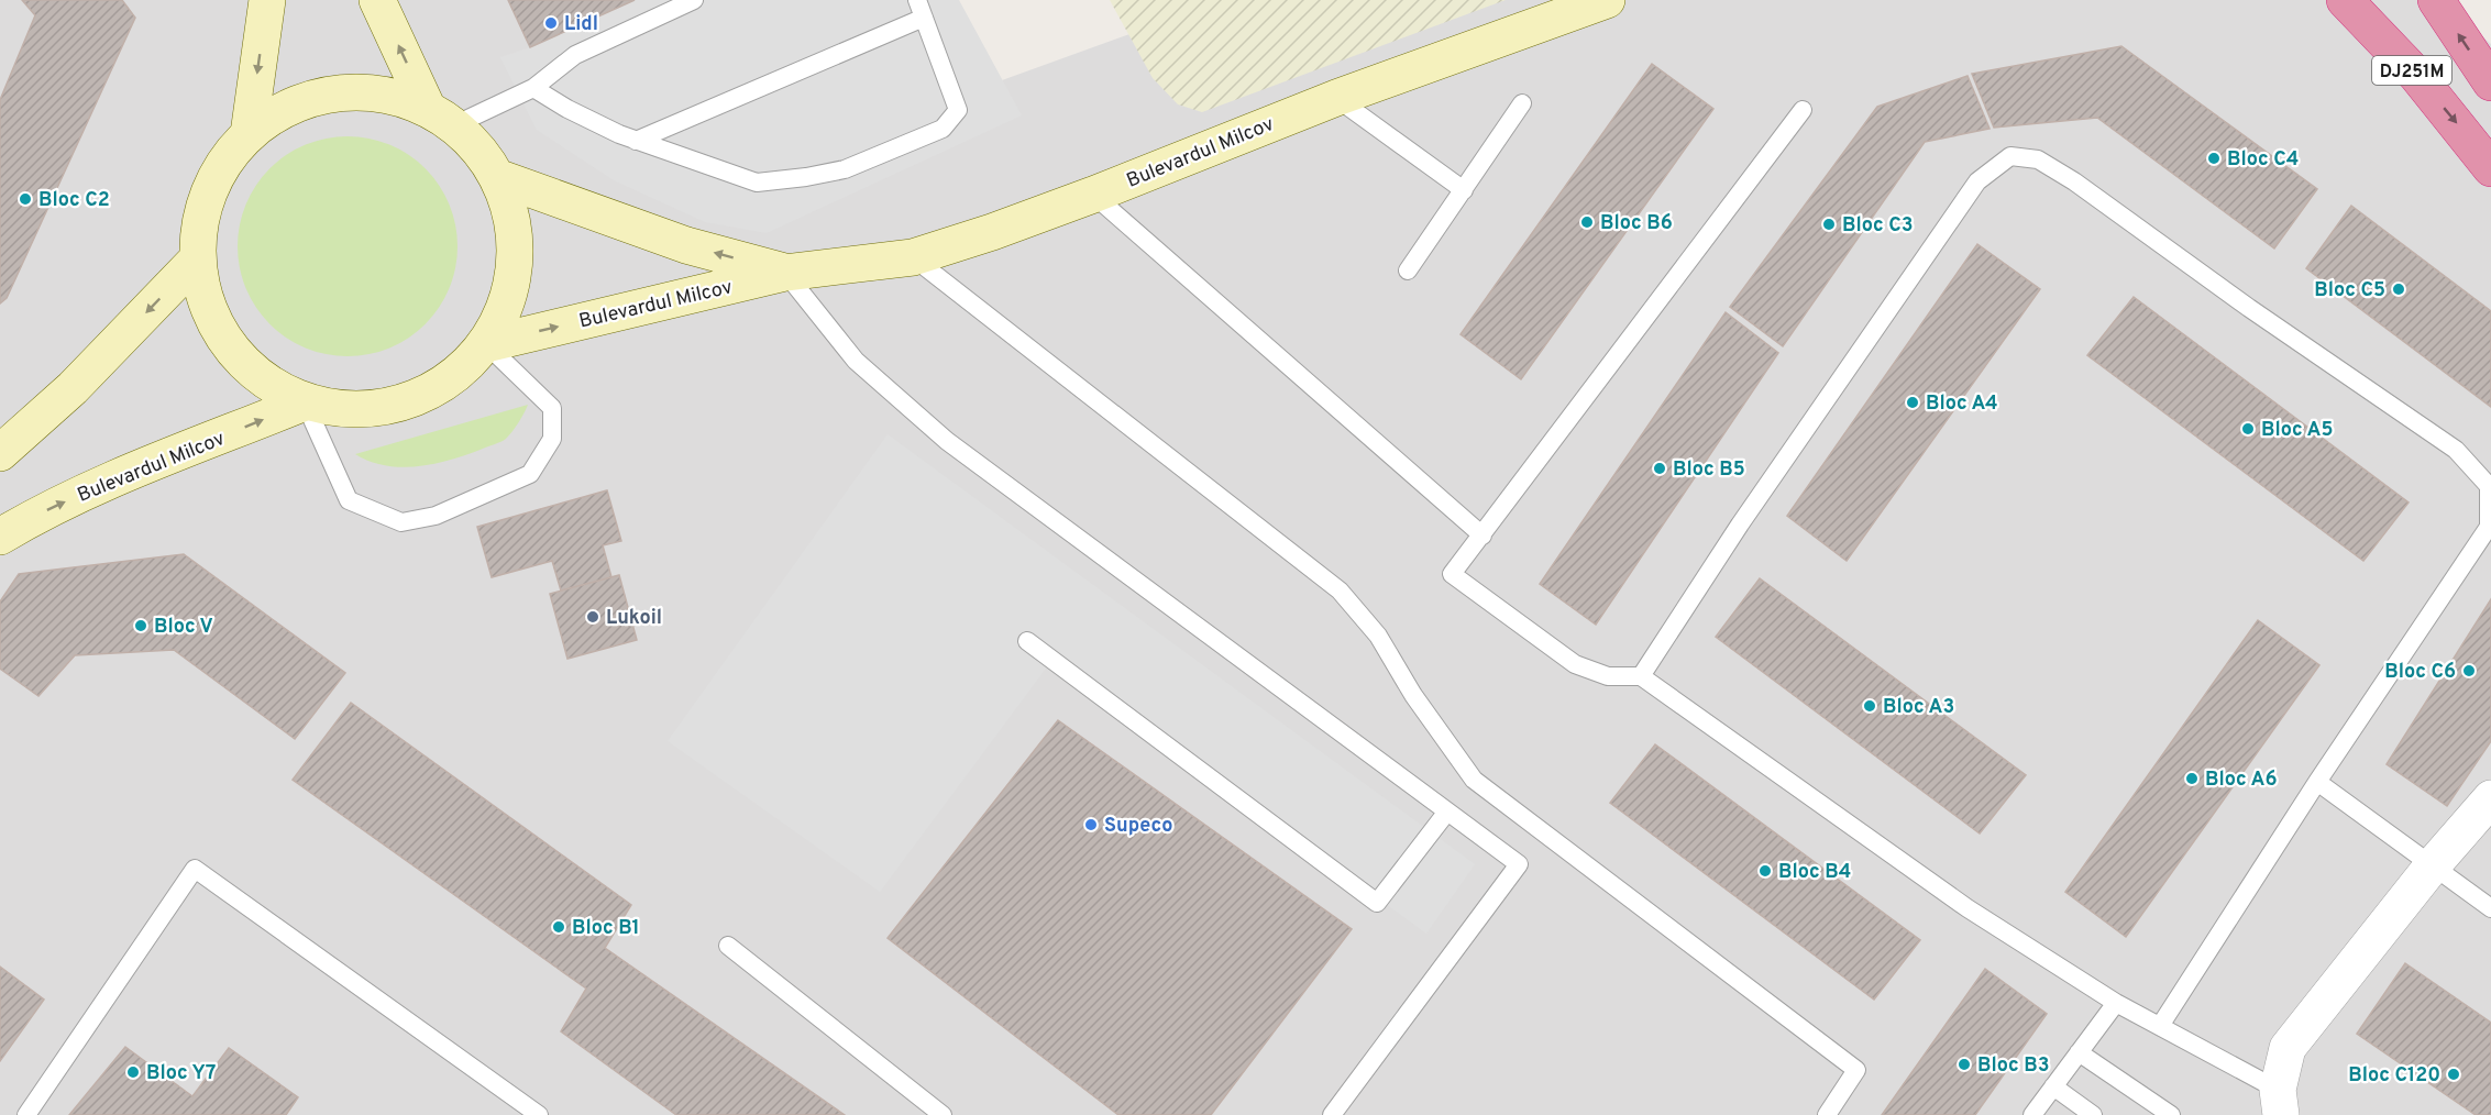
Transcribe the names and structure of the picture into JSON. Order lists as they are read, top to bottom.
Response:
{
  "streets": {
    "highway": ["DJ251M"],
    "main road": ["Bulevardul Milcov"]
  },
  "places": [
    "Lidl",
    "Bloc C4",
    "Bloc C2",
    "Bloc B6",
    "Bloc C3",
    "Bloc C5",
    "Bloc A4",
    "Bloc A5",
    "Bloc B5",
    "Lukoil",
    "Bloc V",
    "Bloc C6",
    "Bloc A3",
    "Bloc A6",
    "Supeco",
    "Bloc B4",
    "Bloc B1",
    "Bloc B3",
    "Bloc Y7",
    "Bloc C120"
  ]
}
